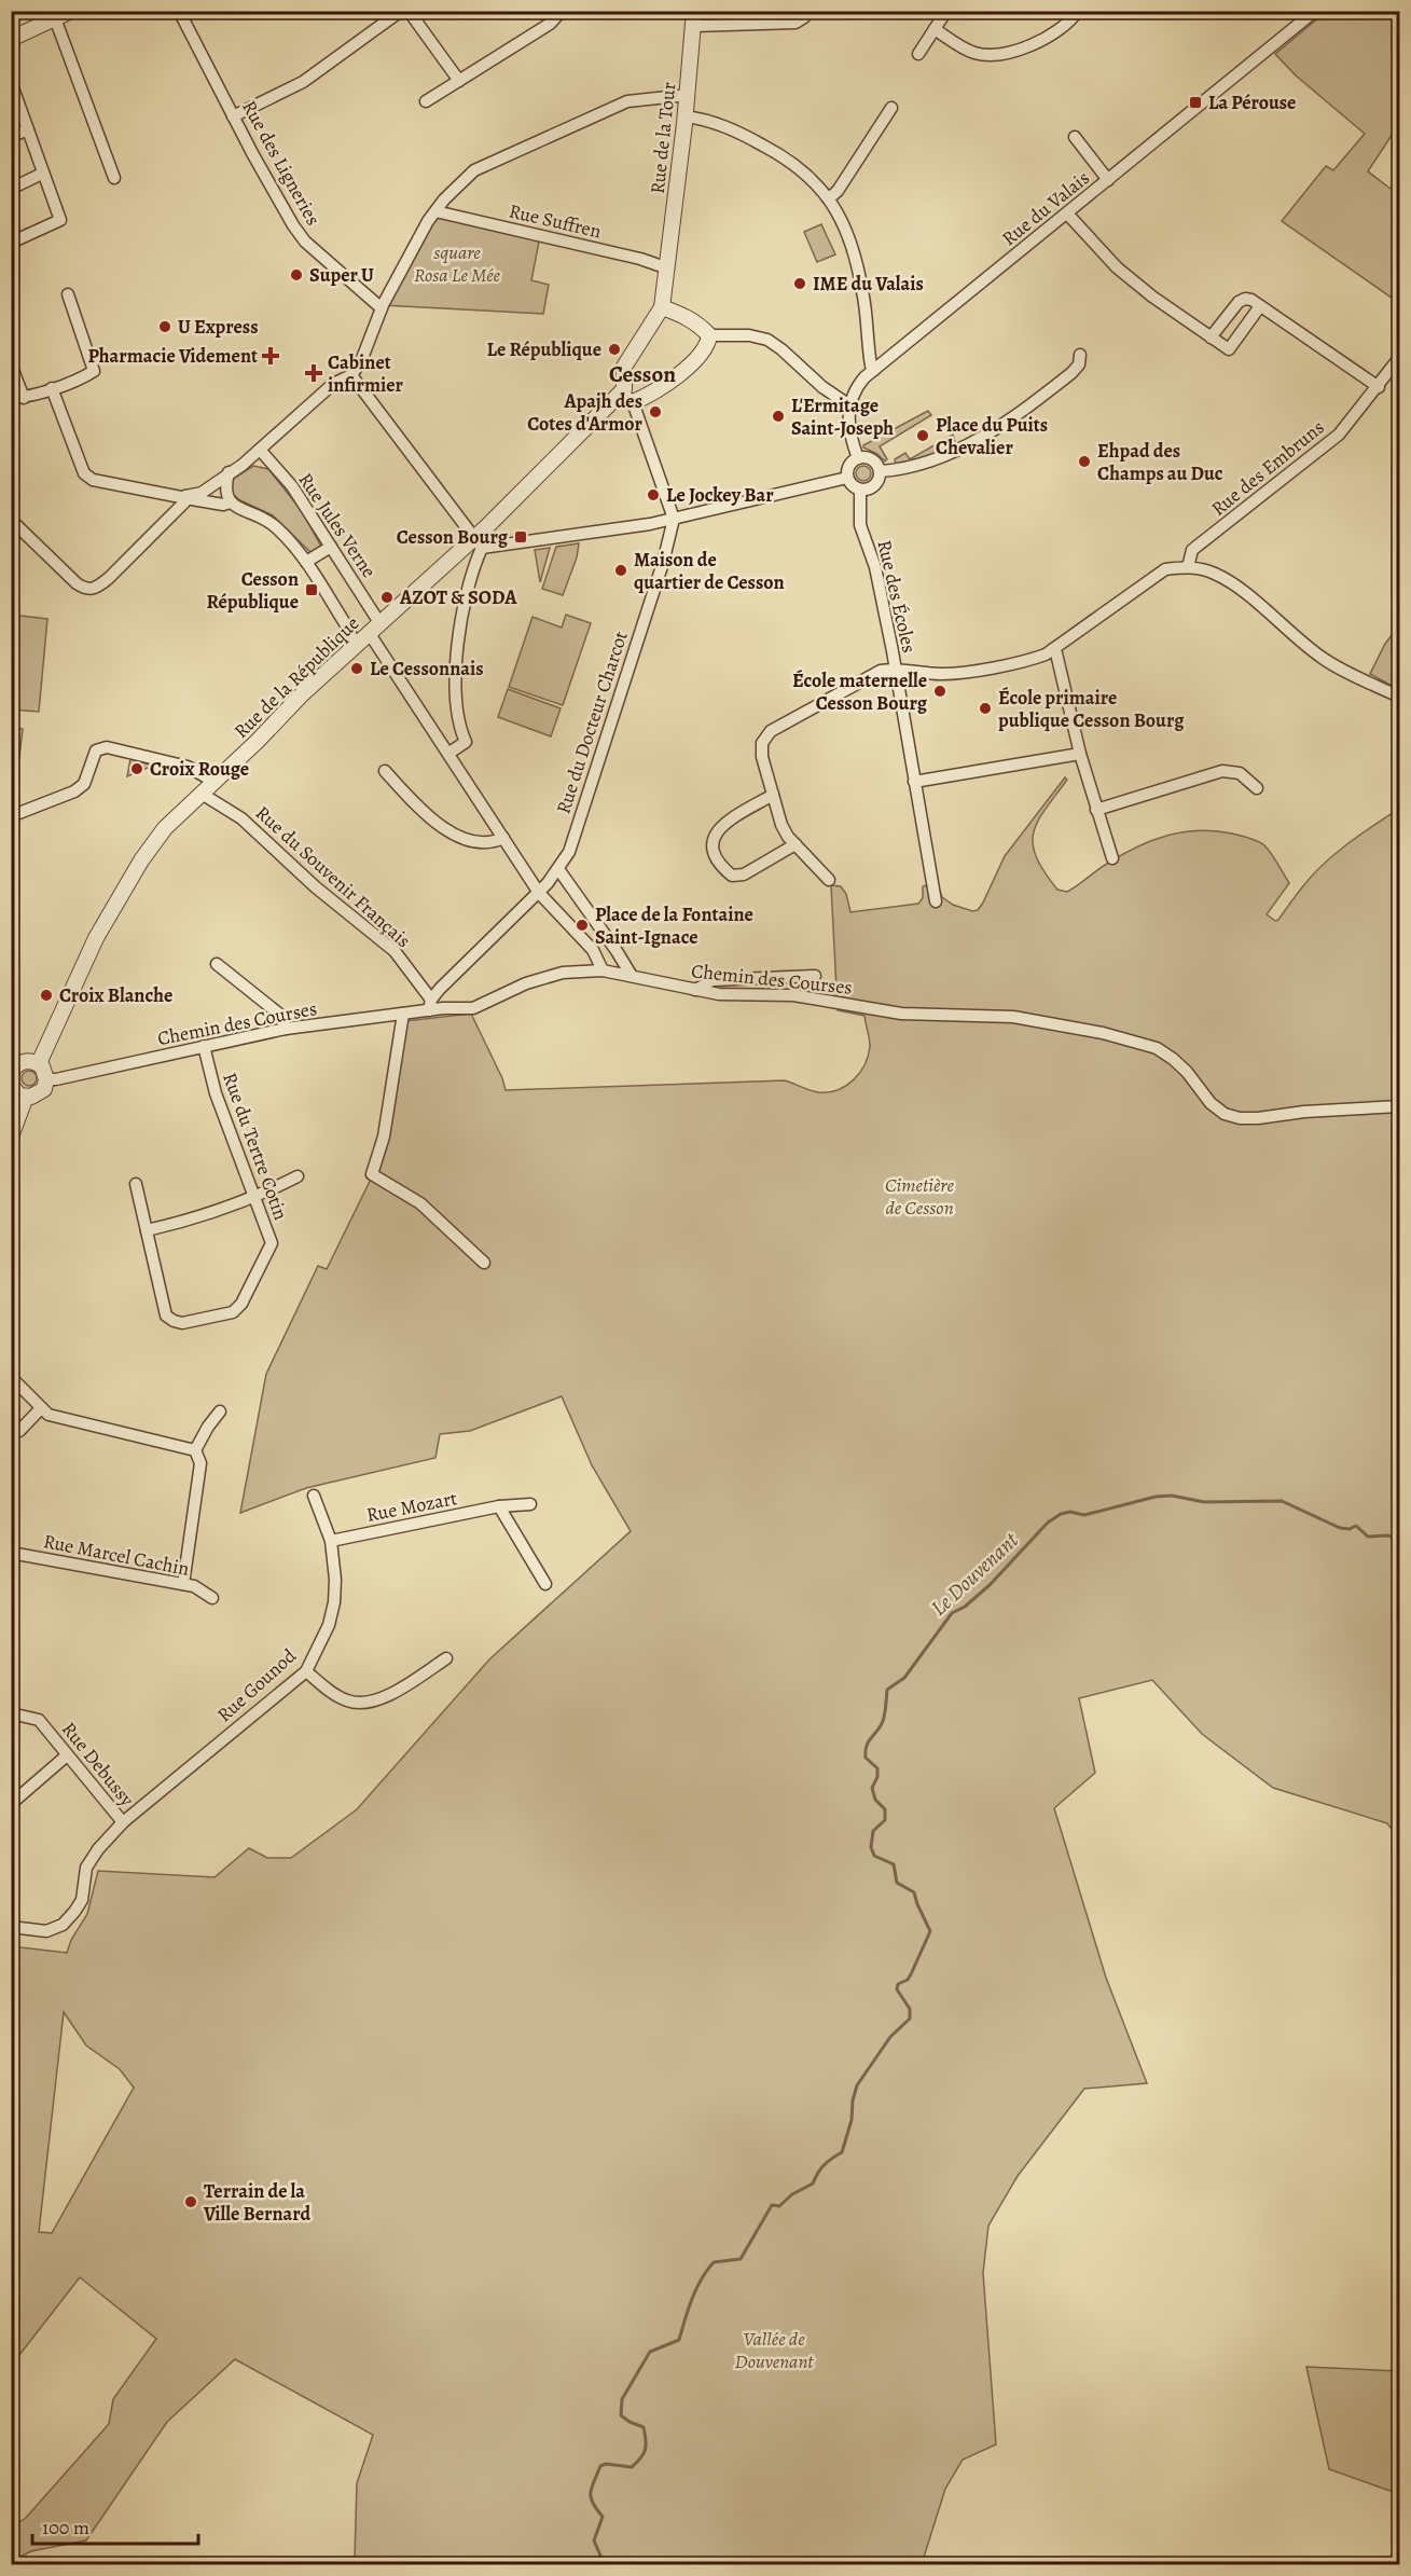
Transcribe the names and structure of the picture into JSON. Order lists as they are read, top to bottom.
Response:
{
  "streets": {
    "street": [
      "Rue de la Tour",
      "Rue des Ligneries",
      "Rue du Valais",
      "Rue Suffren",
      "Rue des Embruns",
      "Rue Jules Verne",
      "Rue des Écoles",
      "Rue de la République",
      "Rue du Docteur Charcot",
      "Rue du Souvenir Français",
      "Chemin des Courses",
      "Rue du Tertre Cotin",
      "Rue Mozart",
      "Rue Marcel Cachin",
      "Rue Gounod",
      "Rue Debussy"
    ]
  },
  "crossings": [
    ["Rue de la Tour", "Rue Suffren"],
    ["Rue Jules Verne", "Rue de la République"],
    ["Rue Jules Verne", "Rue du Docteur Charcot"],
    ["Rue Jules Verne", "Chemin des Courses"],
    ["Rue de la République", "Rue du Souvenir Français"],
    ["Rue du Docteur Charcot", "Rue du Souvenir Français"],
    ["Rue du Docteur Charcot", "Chemin des Courses"],
    ["Rue du Souvenir Français", "Chemin des Courses"],
    ["Chemin des Courses", "Rue du Tertre Cotin"],
    ["Rue Mozart", "Rue Gounod"],
    ["Rue Gounod", "Rue Debussy"]
  ],
  "districts": ["Cesson"],
  "water": ["Le Douvenant"],
  "parks": ["square Rosa Le Mée", "Cimetière de Cesson", "Vallée de Douvenant"],
  "places": {
    "transit": ["La Pérouse", "Cesson Bourg", "Cesson République"],
    "other": [
      "Super U",
      "IME du Valais",
      "U Express",
      "Le République",
      "Apajh des Cotes d'Armor",
      "L'Ermitage Saint-Joseph",
      "Place du Puits Chevalier",
      "Ehpad des Champs au Duc",
      "Le Jockey Bar",
      "Maison de quartier de Cesson",
      "AZOT & SODA",
      "Le Cessonnais",
      "École maternelle Cesson Bourg",
      "École primaire publique Cesson Bourg",
      "Croix Rouge",
      "Place de la Fontaine Saint-Ignace",
      "Croix Blanche",
      "Terrain de la Ville Bernard"
    ],
    "health": ["Pharmacie Videment", "Cabinet infirmier"]
  },
  "scale_bar": "100 m"
}
